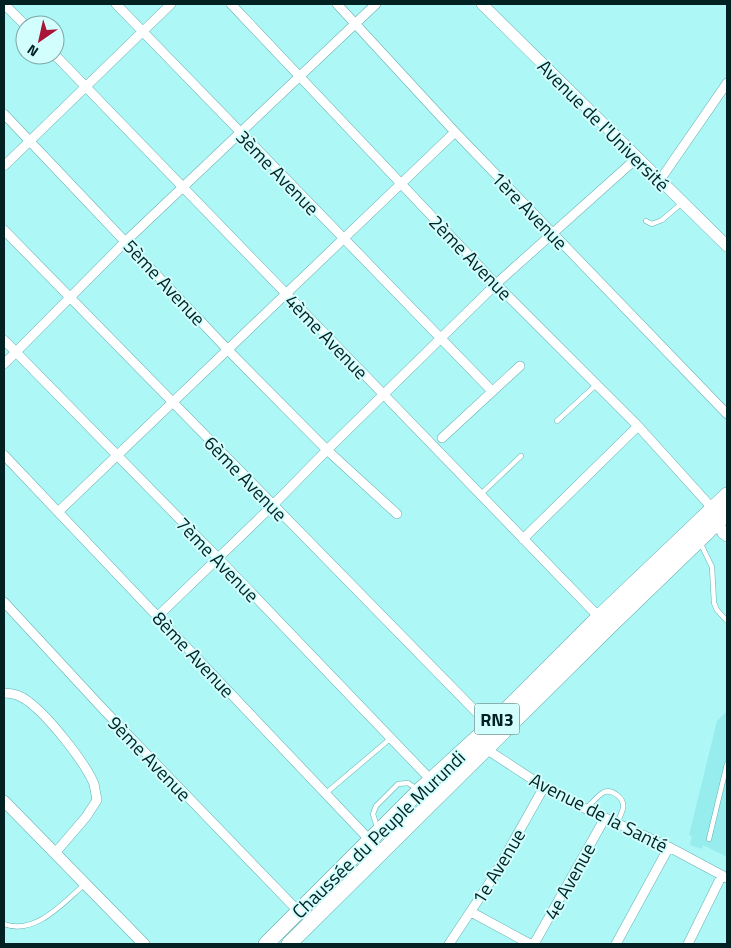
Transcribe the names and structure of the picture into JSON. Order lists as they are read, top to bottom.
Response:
{
  "streets": {
    "highway": ["RN3", "Chaussée du Peuple Murundi"],
    "street": [
      "Avenue de l'Université",
      "3ème Avenue",
      "1ère Avenue",
      "2ème Avenue",
      "5ème Avenue",
      "4ème Avenue",
      "6ème Avenue",
      "7ème Avenue",
      "8ème Avenue",
      "9ème Avenue",
      "Avenue de la Santé",
      "1e Avenue",
      "4e Avenue"
    ]
  },
  "crossings": [
    ["2ème Avenue", "Chaussée du Peuple Murundi"],
    ["4ème Avenue", "Chaussée du Peuple Murundi"],
    ["6ème Avenue", "Chaussée du Peuple Murundi"],
    ["7ème Avenue", "Chaussée du Peuple Murundi"],
    ["8ème Avenue", "Chaussée du Peuple Murundi"],
    ["9ème Avenue", "Chaussée du Peuple Murundi"],
    ["Avenue de la Santé", "Chaussée du Peuple Murundi"],
    ["Avenue de la Santé", "1e Avenue"],
    ["Avenue de la Santé", "4e Avenue"]
  ],
  "north": "bottom left"
}
